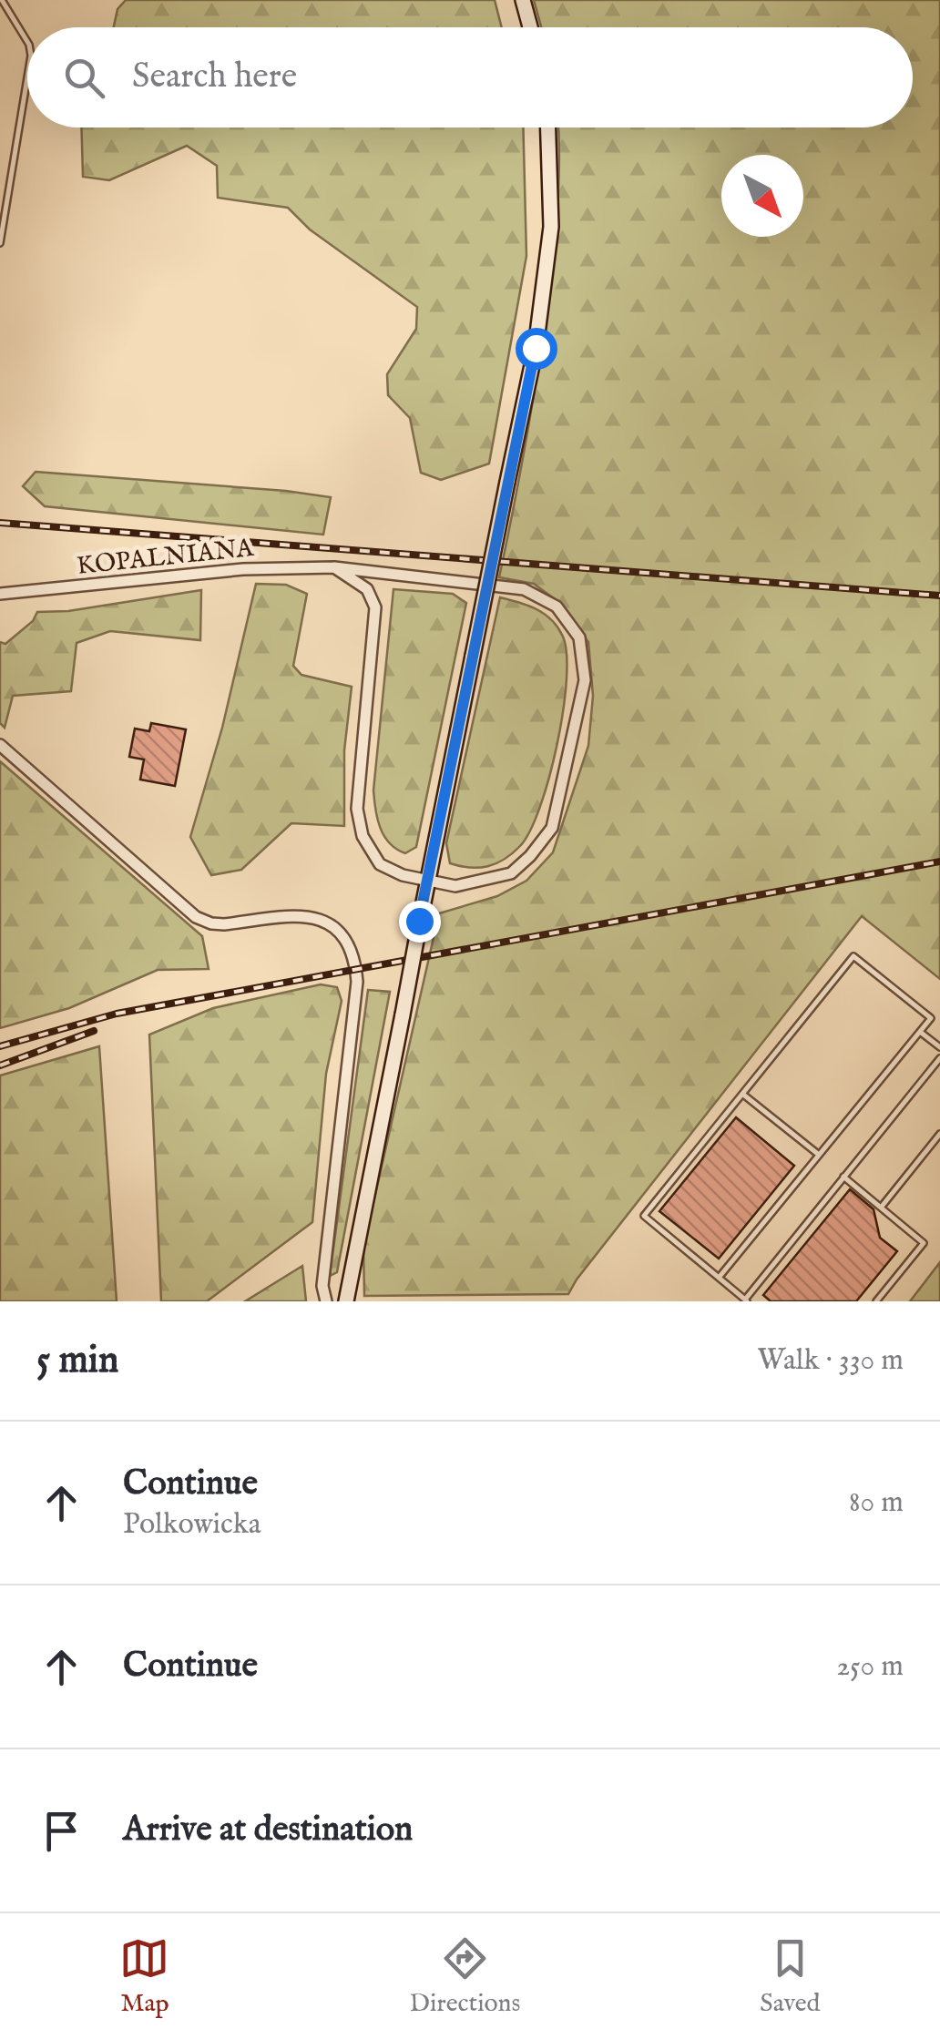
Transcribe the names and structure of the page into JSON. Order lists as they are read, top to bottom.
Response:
{
  "streets": {
    "street": ["KOPALNIANA"]
  },
  "north": "bottom right",
  "page": {
    "search": "Search here",
    "heading": ["5 min", "Walk · 330 m"],
    "list": [
      ["Continue", "Polkowicka", "80 m"],
      ["Continue", "250 m"],
      "Arrive at destination"
    ],
    "nav": ["Map", "Directions", "Saved"]
  }
}
